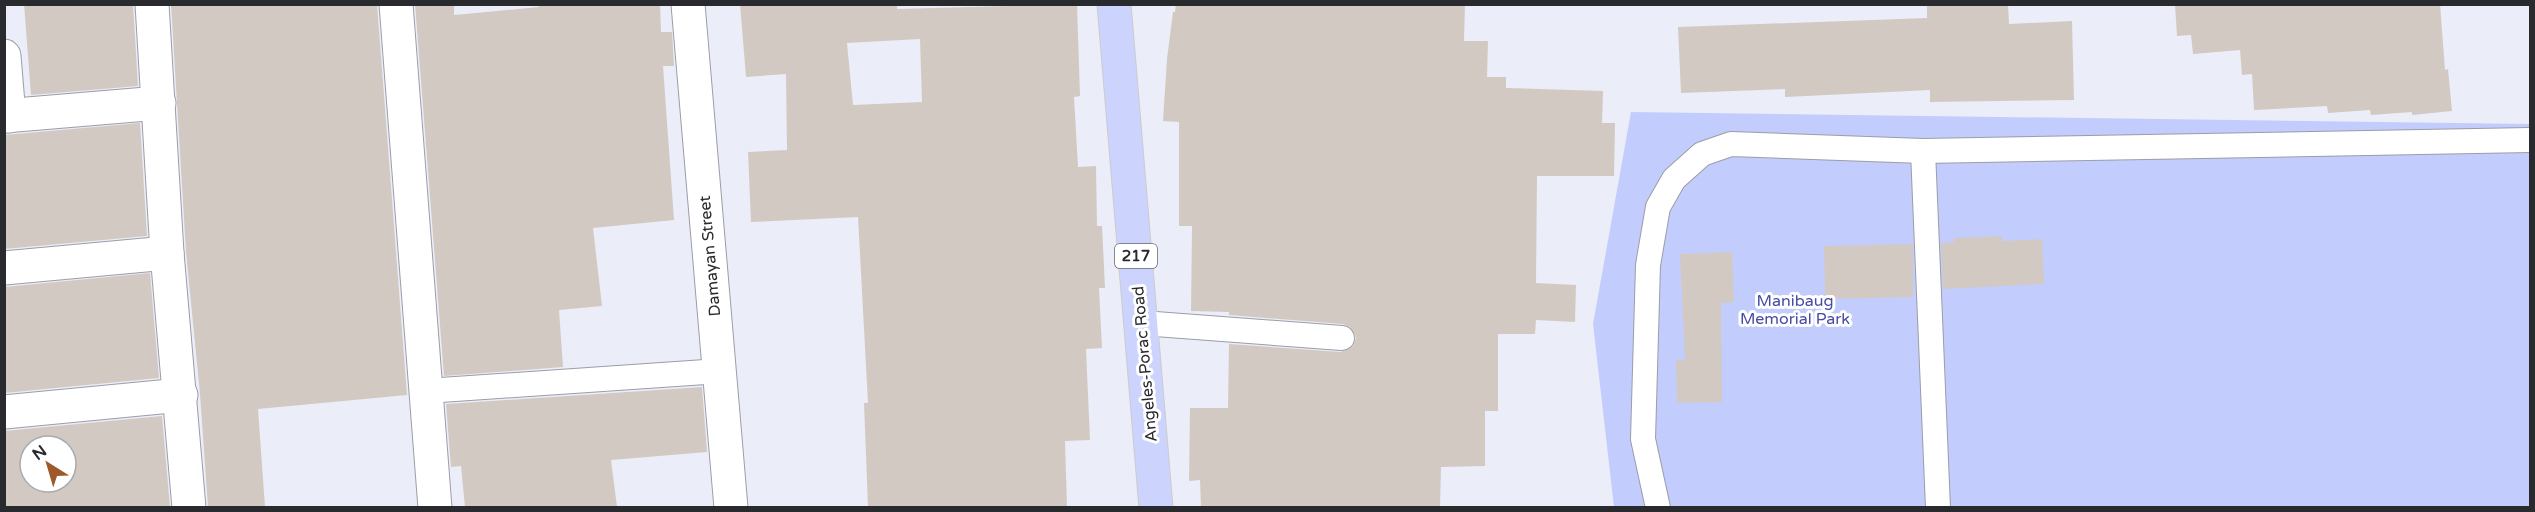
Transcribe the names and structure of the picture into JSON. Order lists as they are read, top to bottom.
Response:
{
  "streets": {
    "main road": ["217", "Angeles-Porac Road"],
    "street": ["Damayan Street"]
  },
  "parks": ["Manibaug Memorial Park"],
  "north": "top left"
}
